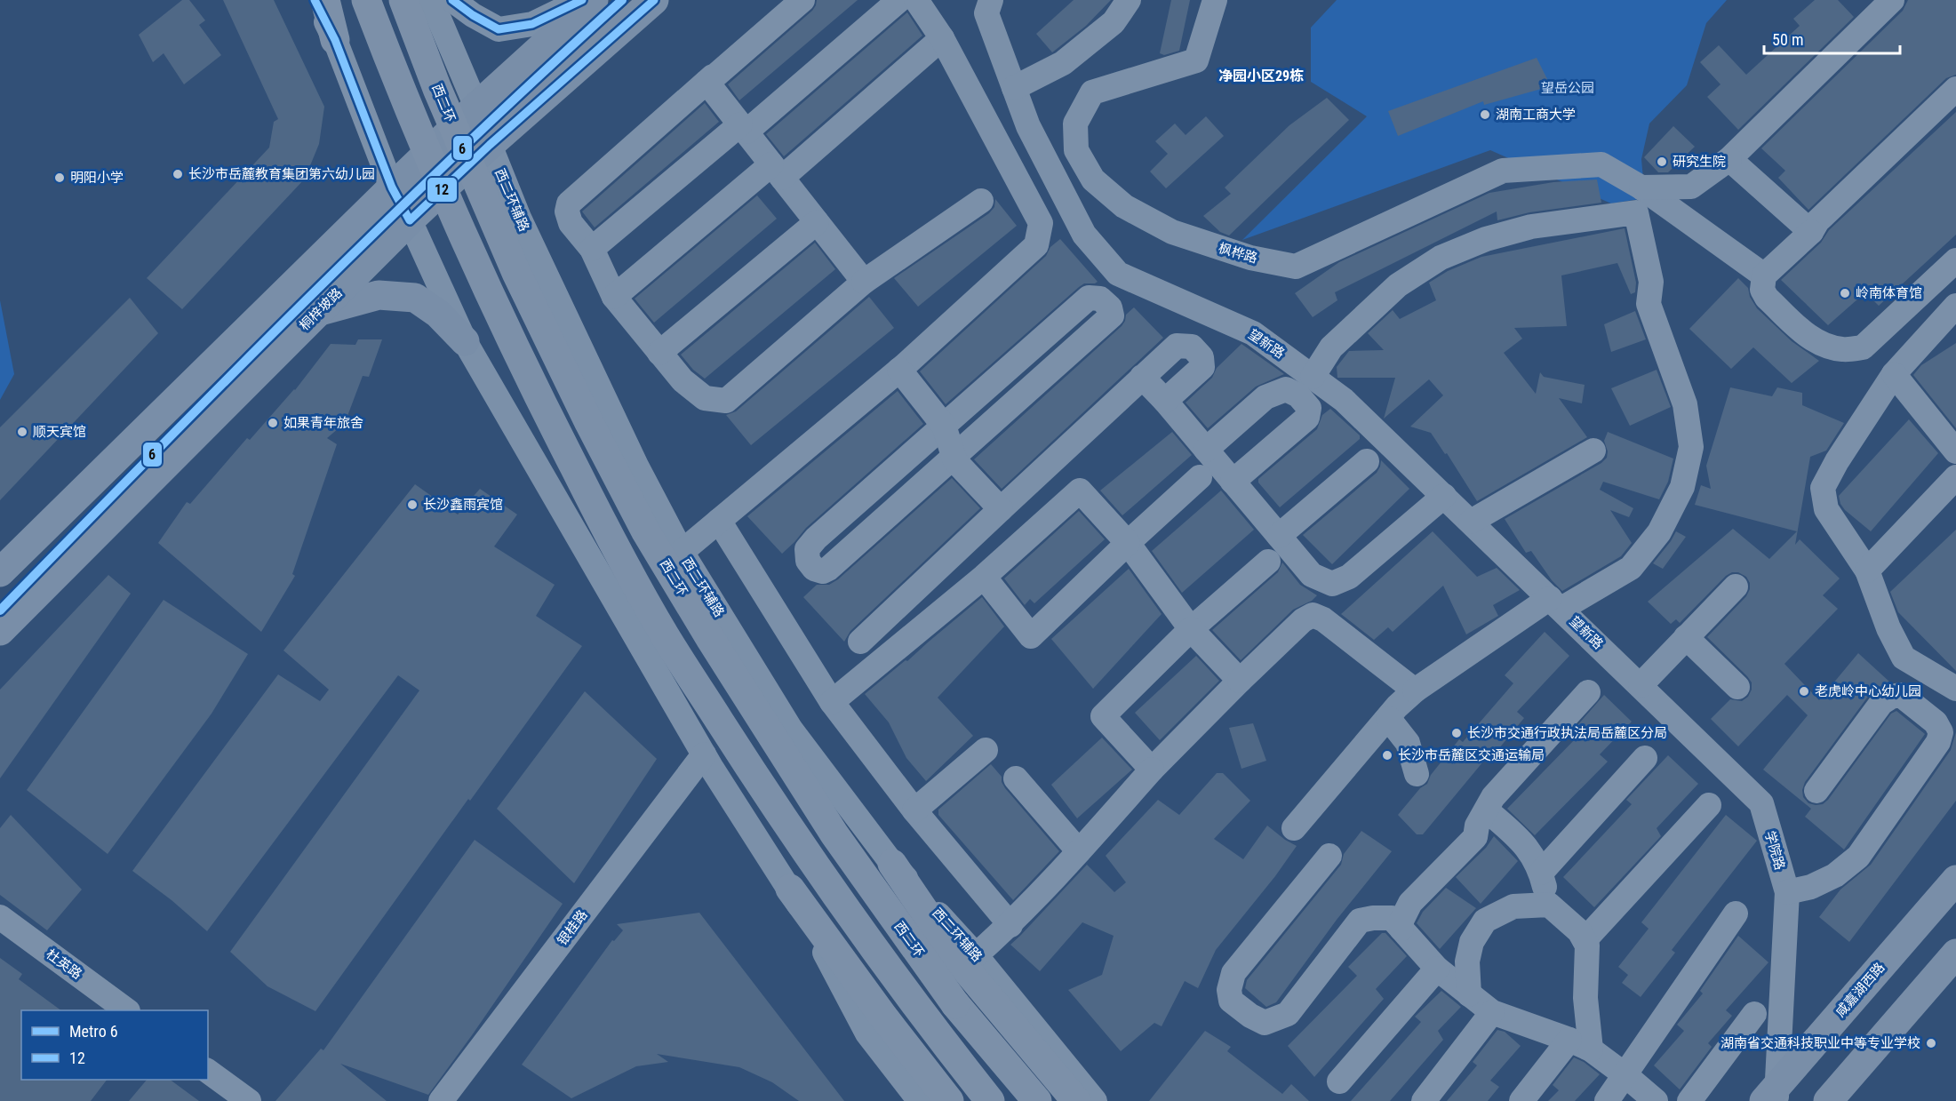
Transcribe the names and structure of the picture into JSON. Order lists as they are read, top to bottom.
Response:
{
  "streets": {
    "highway": ["西二环"],
    "main road": ["桐梓坡路", "咸嘉湖西路"],
    "street": [
      "西二环辅路",
      "枫桦路",
      "望新路",
      "学院路",
      "银桂路",
      "杜英路"
    ]
  },
  "crossings": [
    ["西二环辅路", "桐梓坡路"],
    ["望新路", "学院路"],
    ["学院路", "咸嘉湖西路"]
  ],
  "districts": ["净园小区29栋"],
  "parks": ["望岳公园"],
  "places": [
    "湖南工商大学",
    "研究生院",
    "长沙市岳麓教育集团第六幼儿园",
    "明阳小学",
    "岭南体育馆",
    "如果青年旅舍",
    "顺天宾馆",
    "长沙鑫雨宾馆",
    "老虎岭中心幼儿园",
    "长沙市交通行政执法局岳麓区分局",
    "长沙市岳麓区交通运输局",
    "湖南省交通科技职业中等专业学校"
  ],
  "lines": ["metro line 6", "transit line 12"],
  "legend": ["Metro 6", "12"],
  "scale_bar": "50 m"
}
